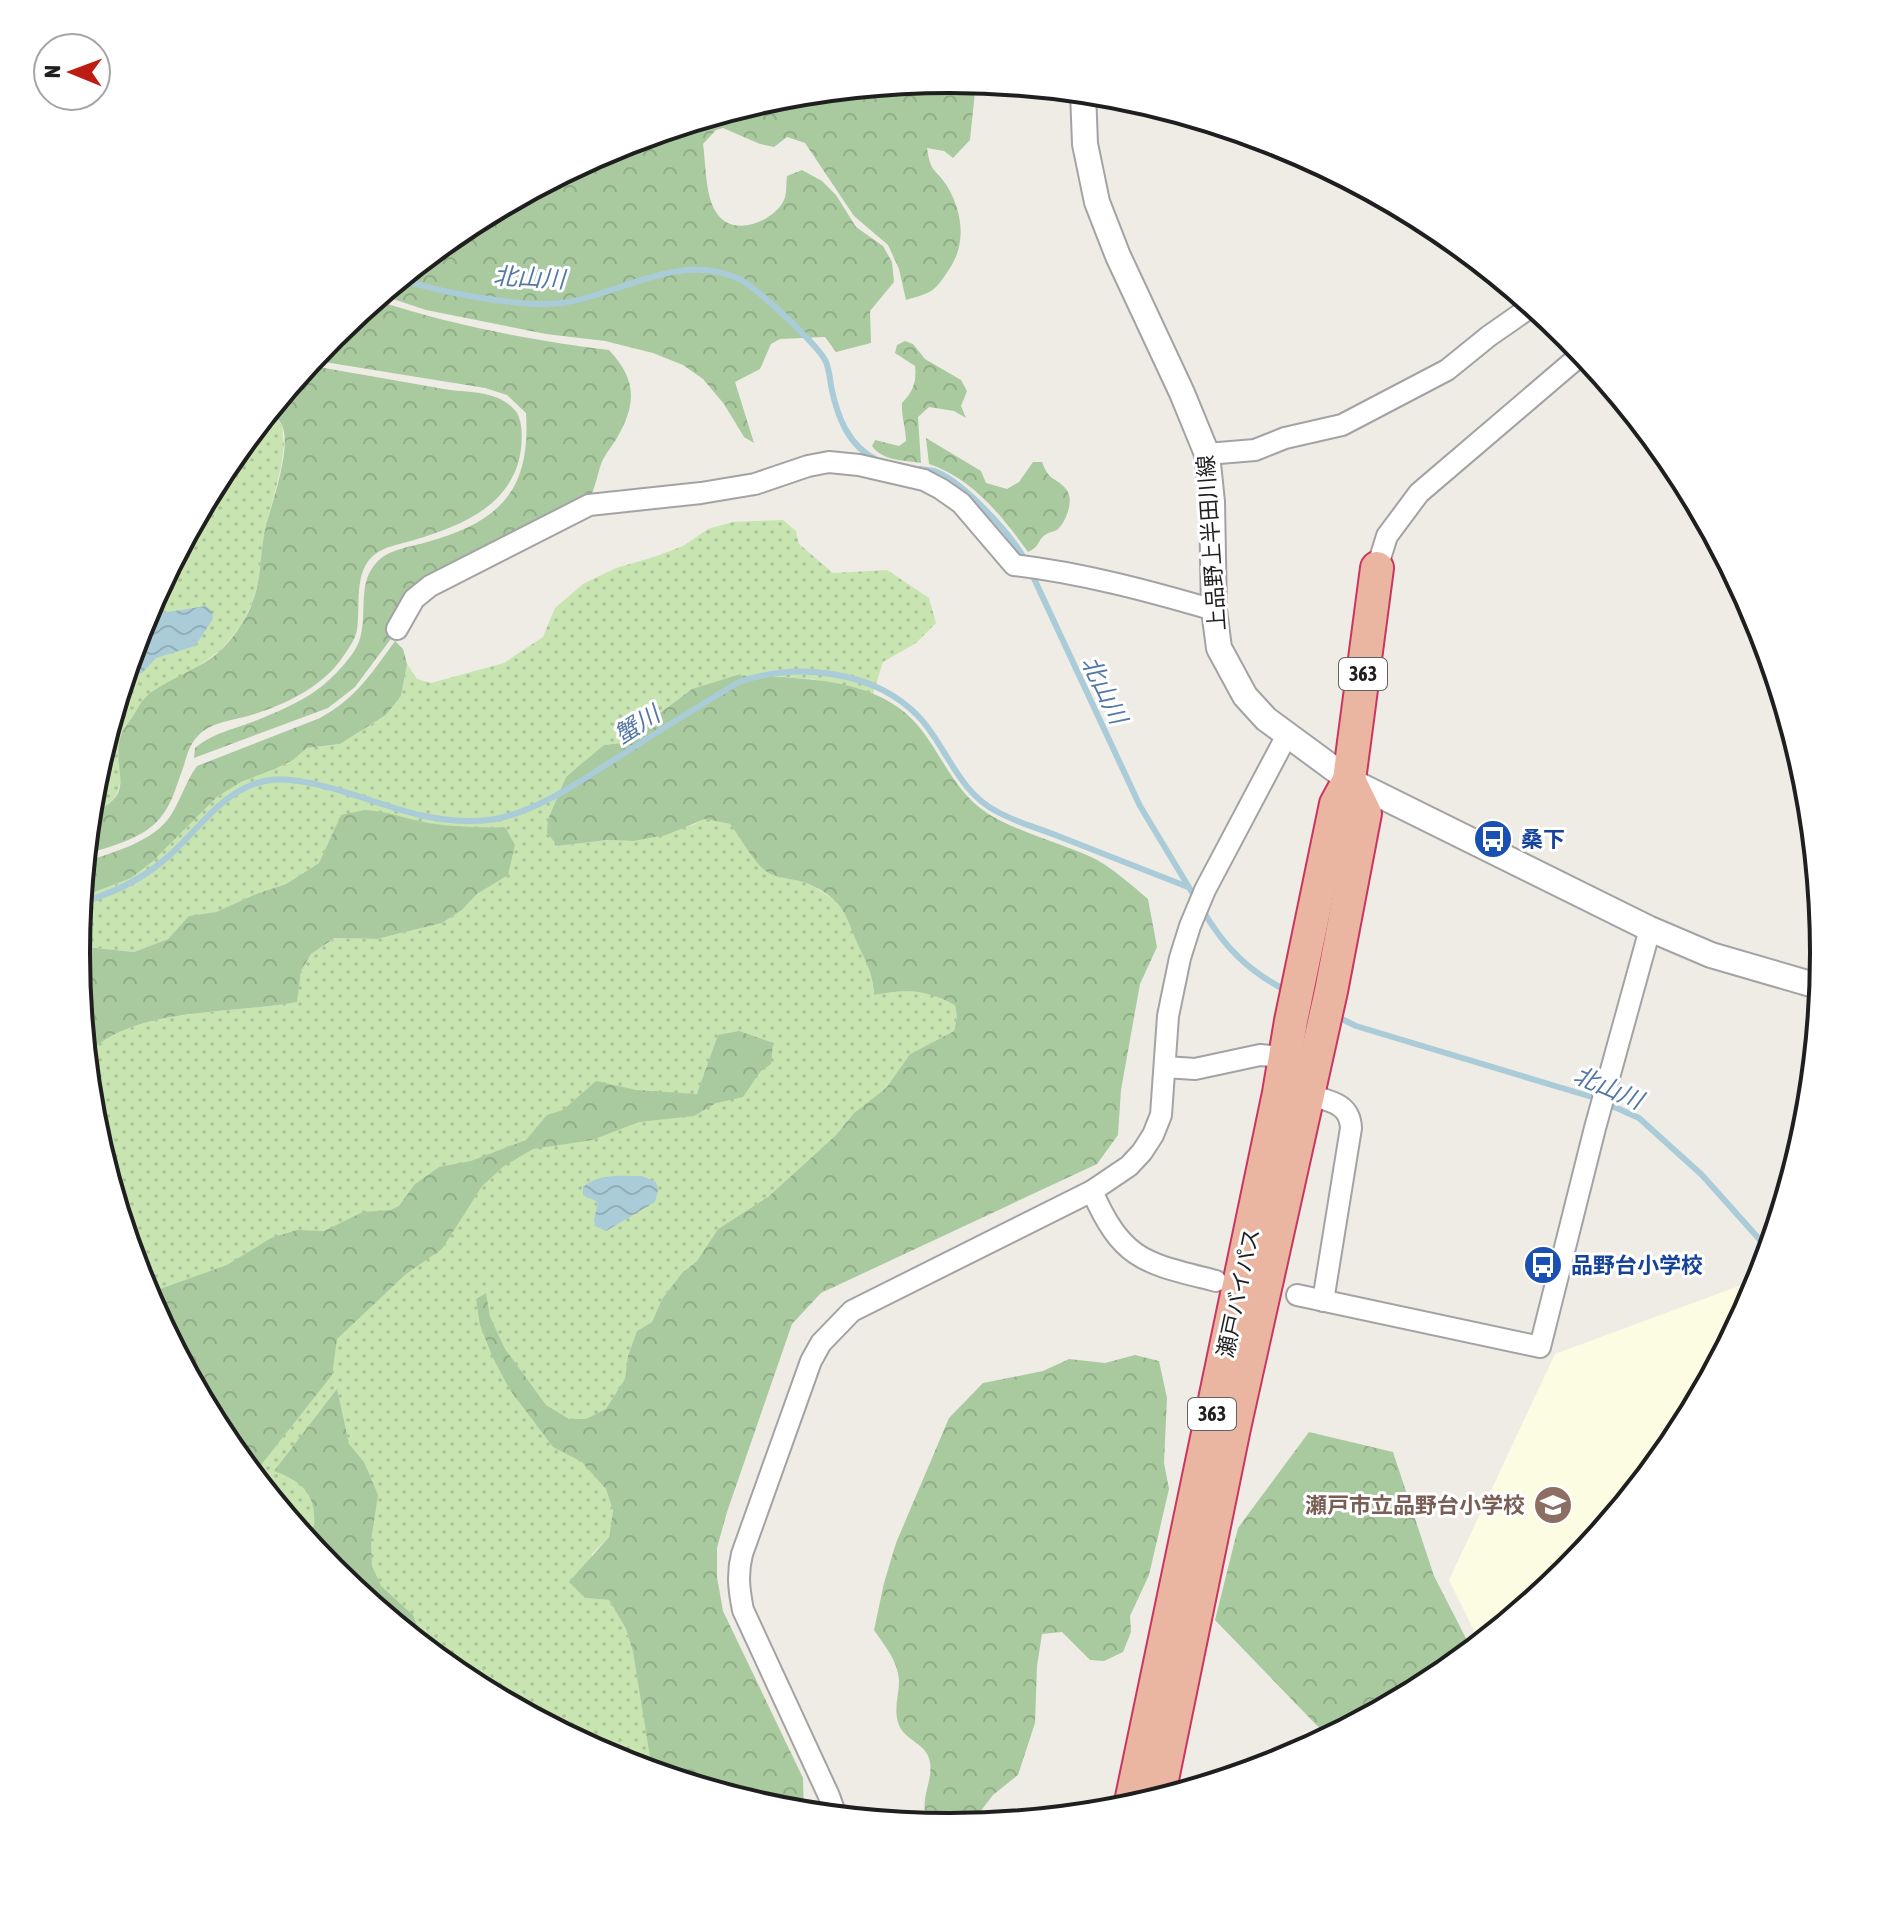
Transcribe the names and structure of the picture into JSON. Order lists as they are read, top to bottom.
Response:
{
  "streets": {
    "highway": ["363", "瀬戸バイパス"],
    "street": ["上品野上半田川線"]
  },
  "crossings": [
    ["上品野上半田川線", "瀬戸バイパス"]
  ],
  "water": ["北山川", "蟹川"],
  "places": {
    "bus stop": ["桑下", "品野台小学校"],
    "school or university": ["瀬戸市立品野台小学校"]
  },
  "north": "left"
}
